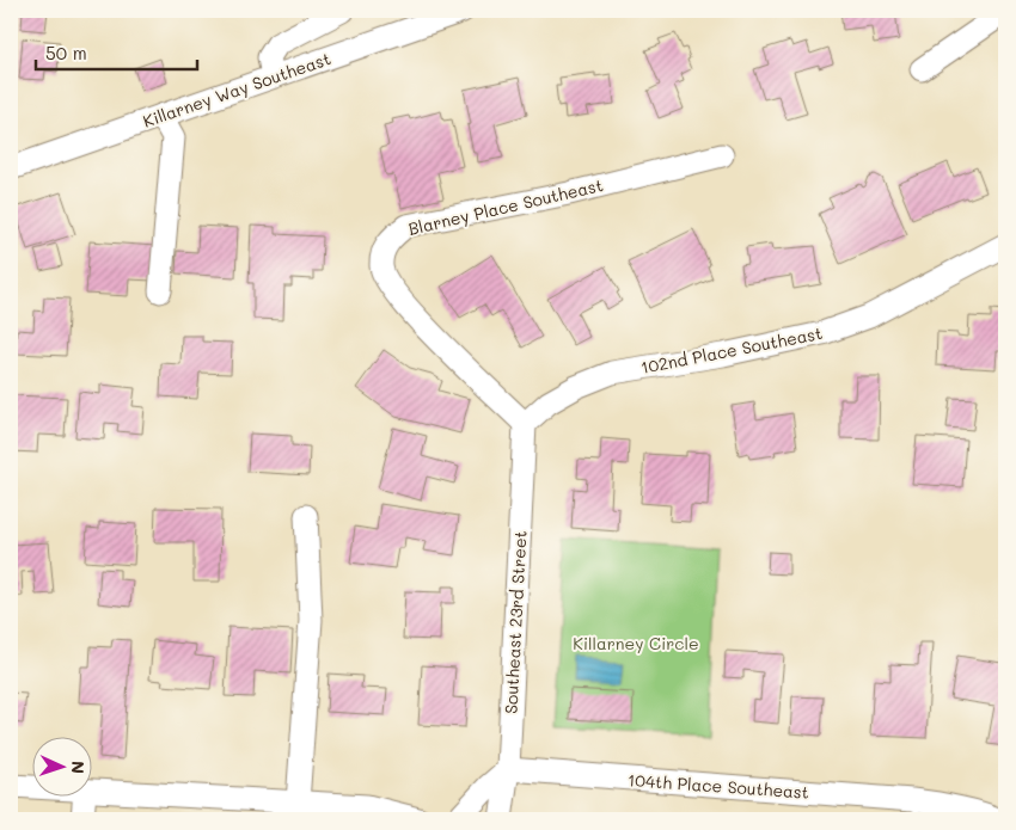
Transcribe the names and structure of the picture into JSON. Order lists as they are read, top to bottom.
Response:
{
  "streets": {
    "street": [
      "Killarney Way Southeast",
      "Blarney Place Southeast",
      "102nd Place Southeast",
      "Southeast 23rd Street",
      "104th Place Southeast"
    ]
  },
  "crossings": [
    ["Blarney Place Southeast", "102nd Place Southeast"],
    ["Blarney Place Southeast", "Southeast 23rd Street"],
    ["102nd Place Southeast", "Southeast 23rd Street"],
    ["Southeast 23rd Street", "104th Place Southeast"]
  ],
  "parks": ["Killarney Circle"],
  "scale_bar": "50 m",
  "north": "right"
}
